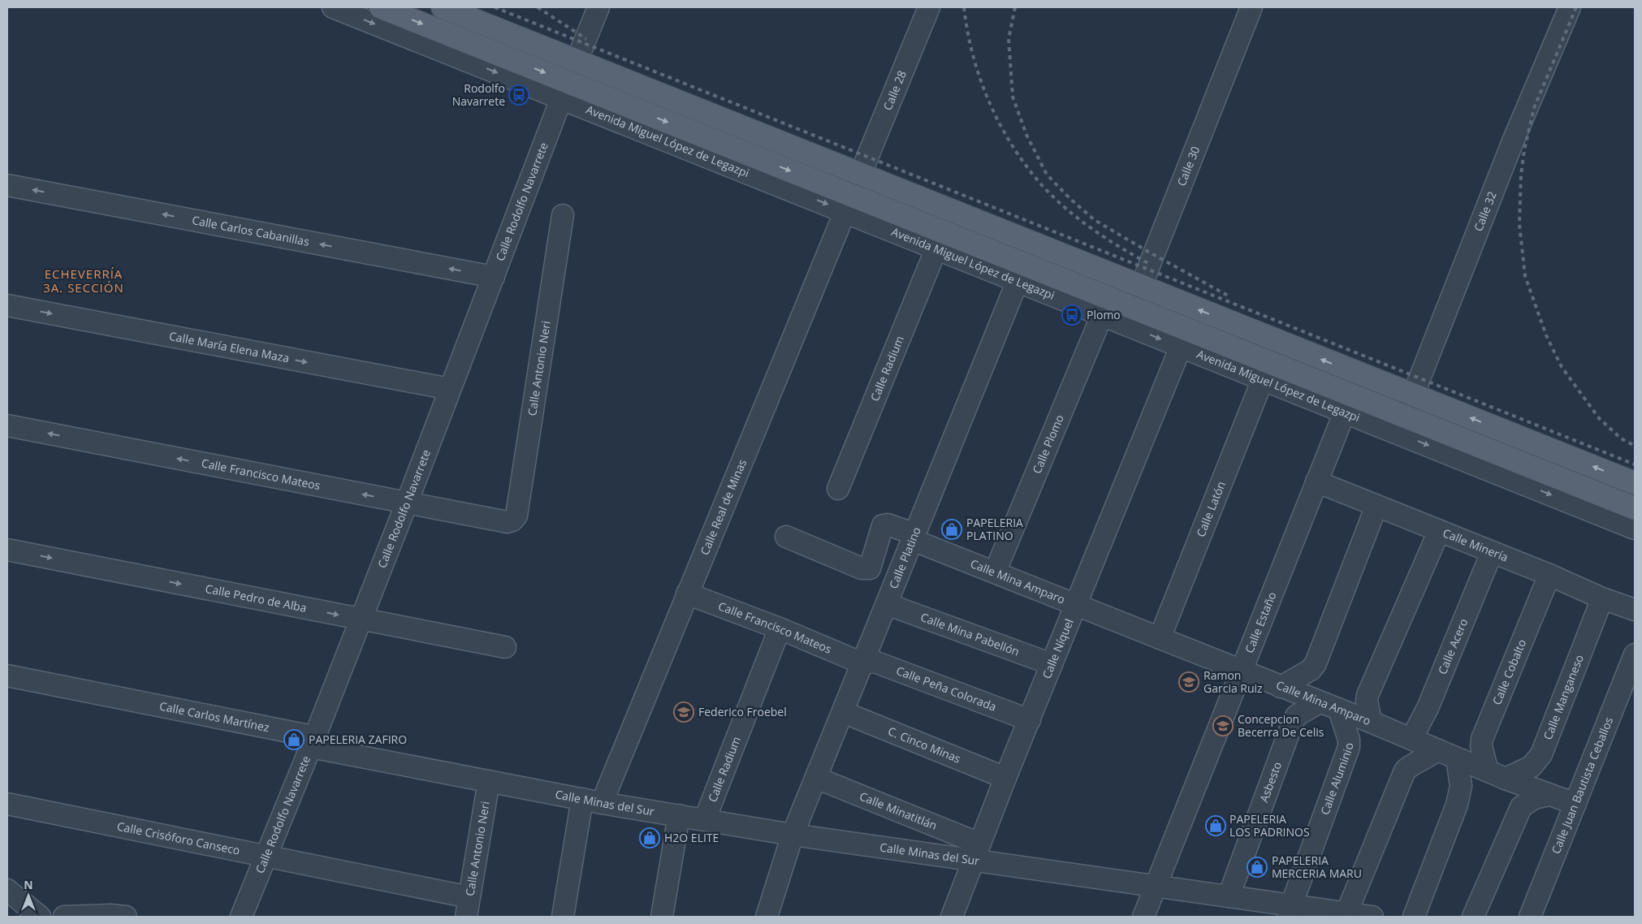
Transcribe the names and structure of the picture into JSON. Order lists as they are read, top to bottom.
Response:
{
  "streets": {
    "main road": ["Avenida Miguel López de Legazpi"],
    "street": [
      "Calle 28",
      "Calle 30",
      "Calle Rodolfo Navarrete",
      "Calle 32",
      "Calle Carlos Cabanillas",
      "Calle María Elena Maza",
      "Calle Antonio Neri",
      "Calle Radium",
      "Calle Plomo",
      "Calle Francisco Mateos",
      "Calle Real de Minas",
      "Calle Latón",
      "Calle Minería",
      "Calle Platino",
      "Calle Mina Amparo",
      "Calle Pedro de Alba",
      "Calle Estaño",
      "Calle Mina Pabellón",
      "Calle Acero",
      "Calle Níquel",
      "Calle Cobalto",
      "Calle Peña Colorada",
      "Calle Manganeso",
      "Calle Carlos Martínez",
      "C. Cinco Minas",
      "Calle Aluminio",
      "Asbesto",
      "Calle Juan Bautista Ceballos",
      "Calle Minas del Sur",
      "Calle Minatitlán",
      "Calle Crisóforo Canseco"
    ]
  },
  "crossings": [
    ["Calle 28", "Avenida Miguel López de Legazpi"],
    ["Calle 28", "Calle Real de Minas"],
    ["Avenida Miguel López de Legazpi", "Calle 30"],
    ["Avenida Miguel López de Legazpi", "Calle Rodolfo Navarrete"],
    ["Avenida Miguel López de Legazpi", "Calle 32"],
    ["Avenida Miguel López de Legazpi", "Calle Radium"],
    ["Avenida Miguel López de Legazpi", "Calle Plomo"],
    ["Avenida Miguel López de Legazpi", "Calle Real de Minas"],
    ["Avenida Miguel López de Legazpi", "Calle Latón"],
    ["Avenida Miguel López de Legazpi", "Calle Platino"],
    ["Avenida Miguel López de Legazpi", "Calle Estaño"],
    ["Avenida Miguel López de Legazpi", "Calle Níquel"],
    ["Calle Rodolfo Navarrete", "Calle Carlos Cabanillas"],
    ["Calle Rodolfo Navarrete", "Calle María Elena Maza"],
    ["Calle Rodolfo Navarrete", "Calle Francisco Mateos"],
    ["Calle Rodolfo Navarrete", "Calle Pedro de Alba"],
    ["Calle Rodolfo Navarrete", "Calle Carlos Martínez"],
    ["Calle Rodolfo Navarrete", "Calle Crisóforo Canseco"],
    ["Calle Antonio Neri", "Calle Francisco Mateos"],
    ["Calle Antonio Neri", "Calle Carlos Martínez"],
    ["Calle Antonio Neri", "Calle Minas del Sur"],
    ["Calle Antonio Neri", "Calle Crisóforo Canseco"],
    ["Calle Radium", "Calle Francisco Mateos"],
    ["Calle Radium", "Calle Minas del Sur"],
    ["Calle Plomo", "Calle Mina Amparo"],
    ["Calle Francisco Mateos", "Calle Real de Minas"],
    ["Calle Francisco Mateos", "Calle Platino"],
    ["Calle Francisco Mateos", "Calle Peña Colorada"],
    ["Calle Real de Minas", "Calle Minas del Sur"],
    ["Calle Latón", "Calle Mina Amparo"],
    ["Calle Minería", "Calle Estaño"],
    ["Calle Minería", "Calle Acero"],
    ["Calle Minería", "Calle Cobalto"],
    ["Calle Minería", "Calle Manganeso"],
    ["Calle Platino", "Calle Mina Amparo"],
    ["Calle Platino", "Calle Mina Pabellón"],
    ["Calle Platino", "Calle Peña Colorada"],
    ["Calle Platino", "C. Cinco Minas"],
    ["Calle Platino", "Calle Minas del Sur"],
    ["Calle Platino", "Calle Minatitlán"],
    ["Calle Mina Amparo", "Calle Estaño"],
    ["Calle Mina Amparo", "Calle Acero"],
    ["Calle Mina Amparo", "Calle Níquel"],
    ["Calle Mina Amparo", "Calle Cobalto"],
    ["Calle Mina Amparo", "Calle Manganeso"],
    ["Calle Mina Amparo", "Calle Aluminio"],
    ["Calle Mina Amparo", "Asbesto"],
    ["Calle Mina Amparo", "Calle Juan Bautista Ceballos"],
    ["Calle Estaño", "Calle Minas del Sur"],
    ["Calle Mina Pabellón", "Calle Níquel"],
    ["Calle Níquel", "Calle Peña Colorada"],
    ["Calle Níquel", "C. Cinco Minas"],
    ["Calle Níquel", "Calle Minas del Sur"],
    ["Calle Níquel", "Calle Minatitlán"],
    ["Calle Cobalto", "Calle Manganeso"],
    ["Calle Carlos Martínez", "Calle Minas del Sur"],
    ["Calle Aluminio", "Asbesto"],
    ["Calle Aluminio", "Calle Minas del Sur"],
    ["Asbesto", "Calle Minas del Sur"],
    ["Calle Minas del Sur", "Calle Minatitlán"]
  ],
  "one_way": [
    "Avenida Miguel López de Legazpi",
    "Calle Carlos Cabanillas",
    "Calle María Elena Maza",
    "Calle Francisco Mateos",
    "Calle Pedro de Alba"
  ],
  "districts": ["ECHEVERRÍA 3A. SECCIÓN"],
  "places": {
    "bus stop": ["Rodolfo Navarrete", "Plomo"],
    "shop": [
      "PAPELERIA PLATINO",
      "PAPELERIA ZAFIRO",
      "PAPELERIA LOS PADRINOS",
      "H2O ELITE",
      "PAPELERIA MERCERIA MARU"
    ],
    "school or university": ["Ramon Garcia Ruiz", "Federico Froebel", "Concepcion Becerra De Celis"]
  },
  "north": "top"
}
